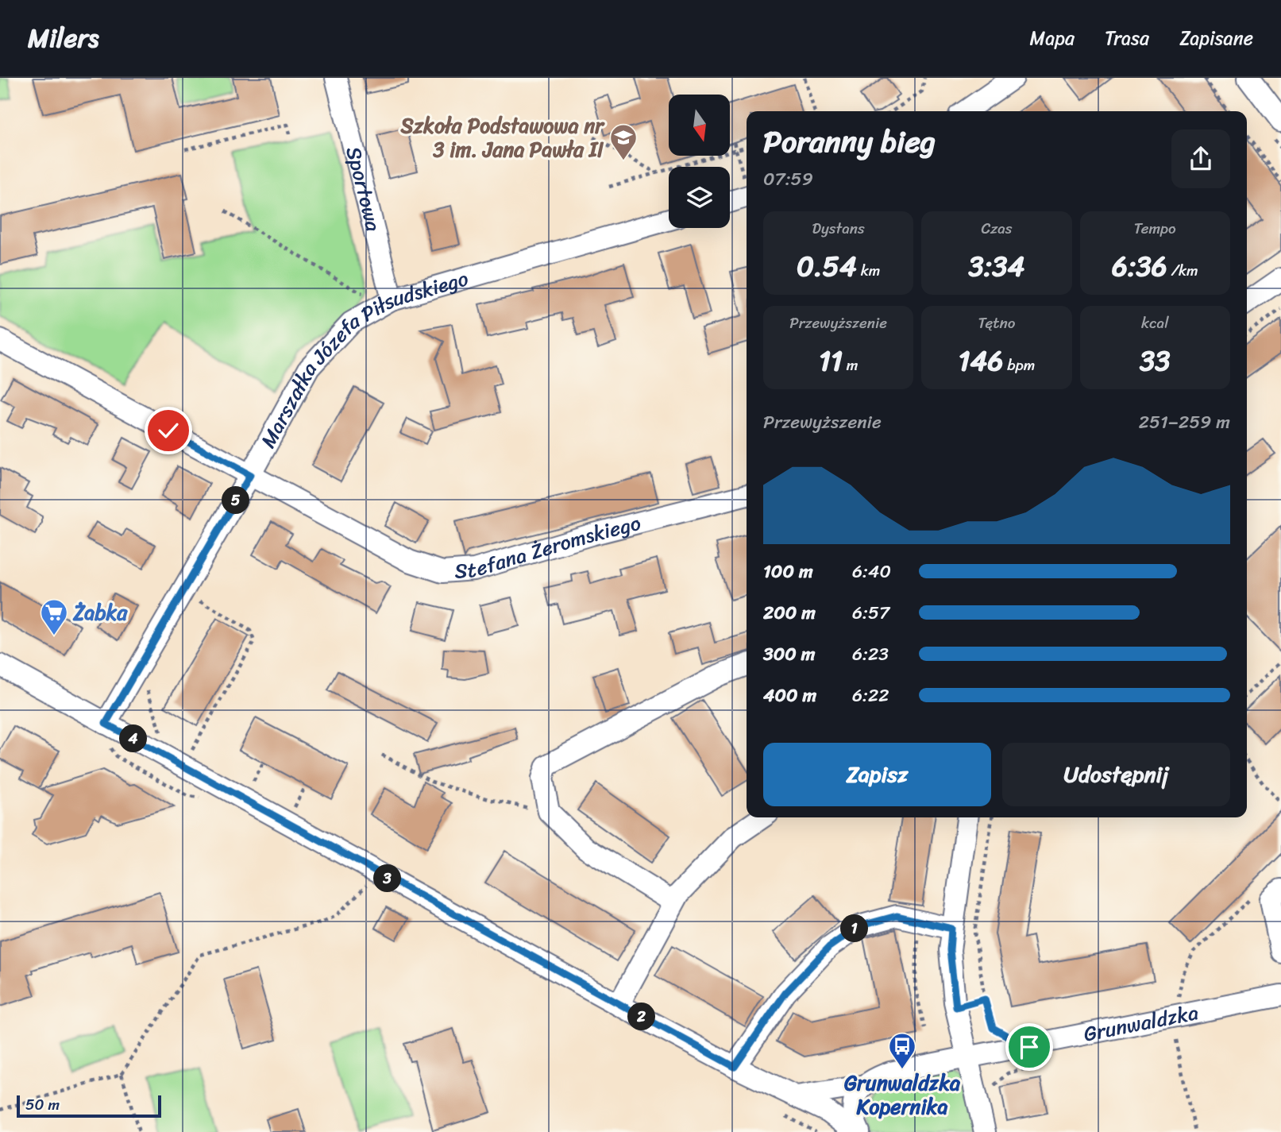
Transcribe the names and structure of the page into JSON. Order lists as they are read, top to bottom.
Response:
{
  "streets": {
    "street": [
      "Sportowa",
      "Marszałka Józefa Piłsudskiego",
      "Stefana Żeromskiego",
      "Grunwaldzka"
    ]
  },
  "crossings": [
    ["Sportowa", "Marszałka Józefa Piłsudskiego"],
    ["Marszałka Józefa Piłsudskiego", "Stefana Żeromskiego"]
  ],
  "places": {
    "school or university": ["Szkoła Podstawowa nr 3 im. Jana Pawła II"],
    "supermarket": ["Żabka"],
    "bus stop": ["Grunwaldzka Kopernika"]
  },
  "scale_bar": "50 m",
  "north": "bottom",
  "page": {
    "header": "Milers",
    "nav": ["Mapa", "Trasa", "Zapisane"],
    "heading": ["Poranny bieg", "07:59"],
    "stats": [
      ["Dystans", "0.54 km"],
      ["Czas", "3:34"],
      ["Tempo", "6:36 /km"],
      ["Przewyższenie", "11 m"],
      ["Tętno", "146 bpm"],
      ["kcal", "33"]
    ],
    "chart": ["Przewyższenie", "251–259 m"],
    "pins": [
      "5",
      "4",
      "3",
      "1",
      "2"
    ],
    "list": [
      {
        "name": "100 m",
        "note": "6:40"
      },
      {
        "name": "200 m",
        "note": "6:57"
      },
      {
        "name": "300 m",
        "note": "6:23"
      },
      {
        "name": "400 m",
        "note": "6:22"
      }
    ],
    "buttons": ["Zapisz", "Udostępnij"],
    "scale": "50 m"
  }
}
